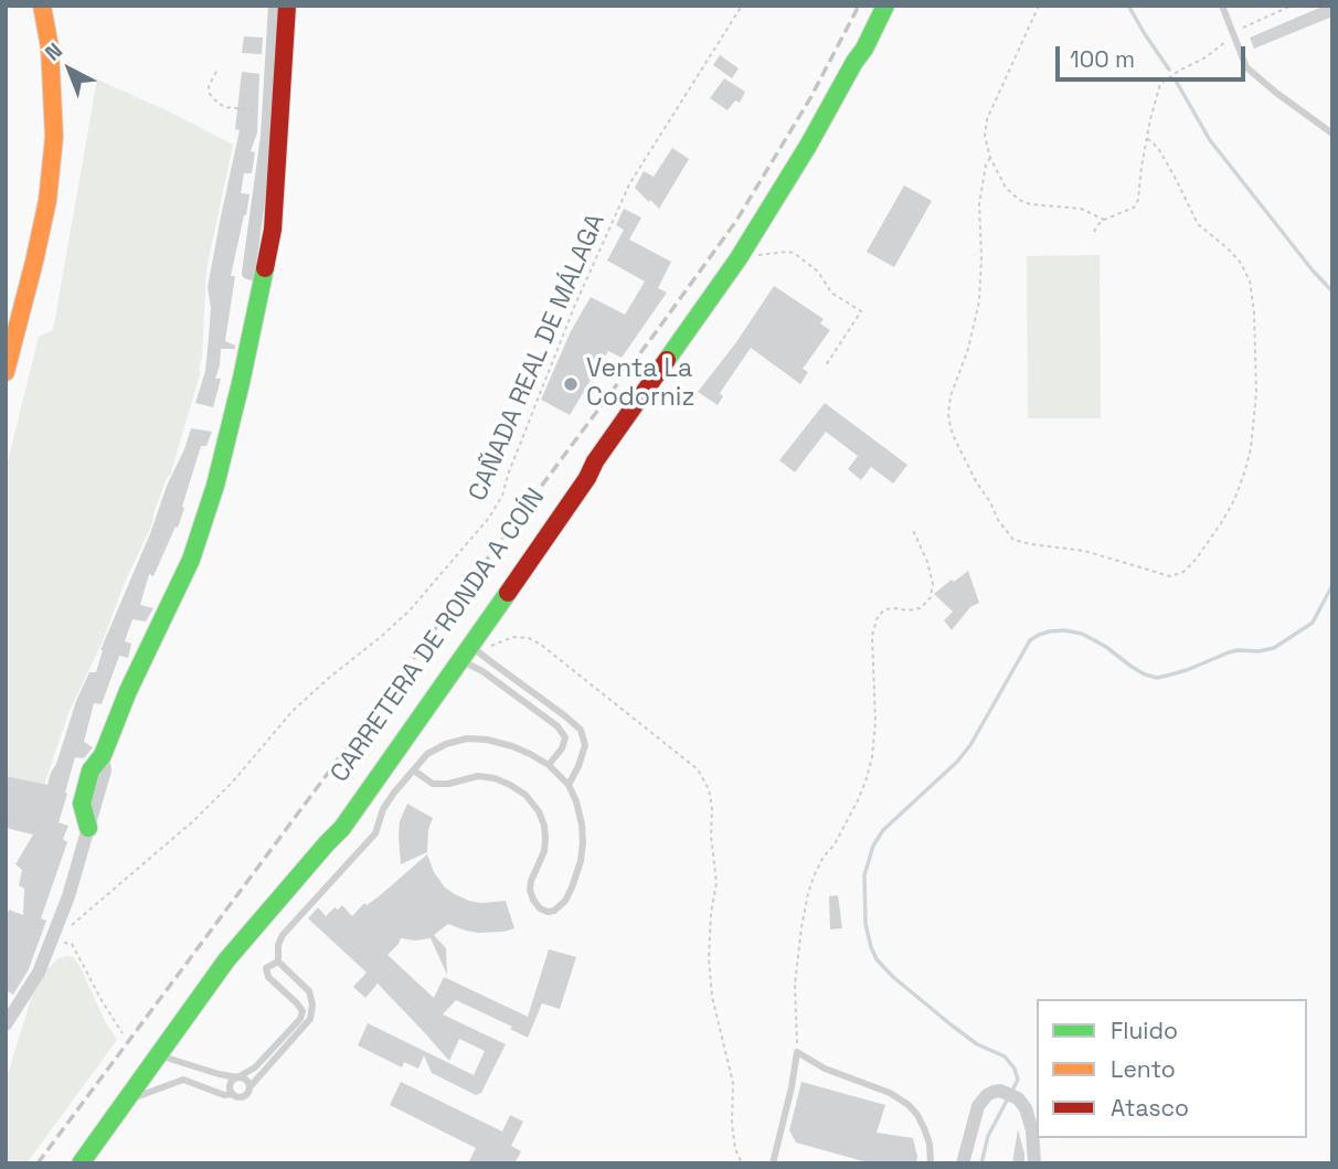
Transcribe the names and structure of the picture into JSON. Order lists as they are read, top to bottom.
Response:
{
  "streets": {
    "main road": ["CARRETERA DE RONDA A COÍN"],
    "path": ["CAÑADA REAL DE MÁLAGA"]
  },
  "places": ["Venta La Codorniz"],
  "legend": ["Fluido", "Lento", "Atasco"],
  "scale_bar": "100 m",
  "north": "top left"
}
